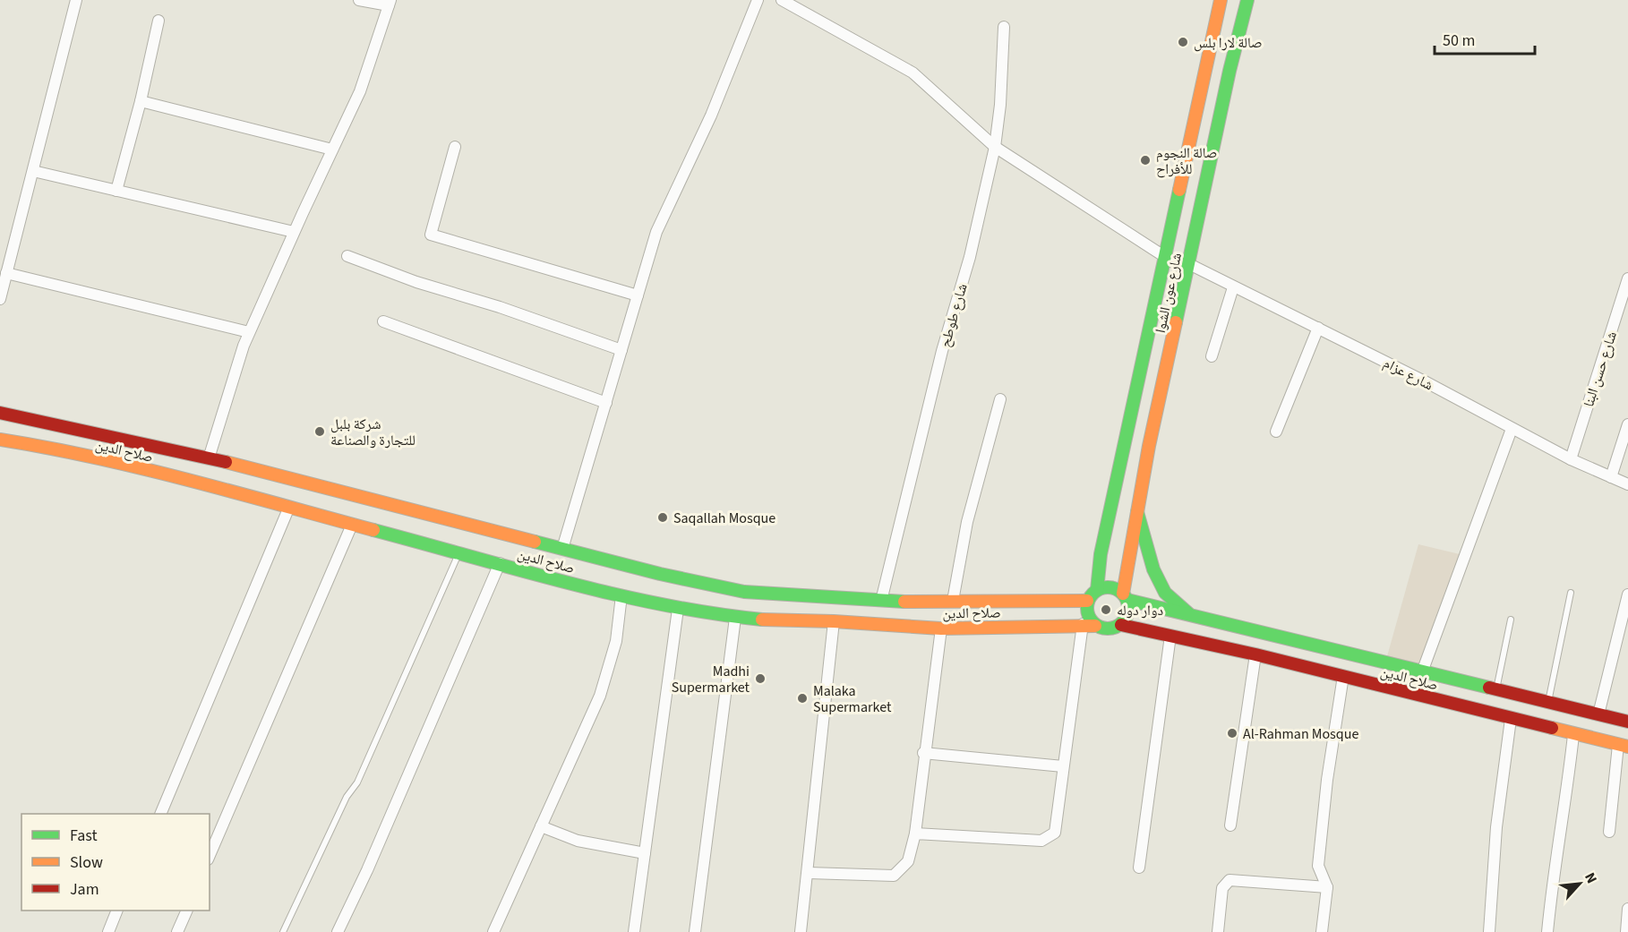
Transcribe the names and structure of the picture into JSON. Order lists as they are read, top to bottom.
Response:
{
  "streets": {
    "main road": ["شارع عون الشوا", "صلاح الدين"],
    "street": ["شارع طوطح", "شارع حسن البنا", "شارع عزام"]
  },
  "crossings": [
    ["شارع عون الشوا", "شارع عزام"],
    ["شارع عون الشوا", "صلاح الدين"],
    ["شارع طوطح", "شارع عزام"],
    ["شارع طوطح", "صلاح الدين"],
    ["شارع حسن البنا", "شارع عزام"]
  ],
  "places": [
    "صالة لارا بلس",
    "صالة النجوم للأفراح",
    "شركة بلبل للتجارة والصناعة",
    "Saqallah Mosque",
    "دوار دوله",
    "Madhi Supermarket",
    "Malaka Supermarket",
    "Al-Rahman Mosque"
  ],
  "legend": ["Fast", "Slow", "Jam"],
  "scale_bar": "50 m",
  "north": "top right"
}
